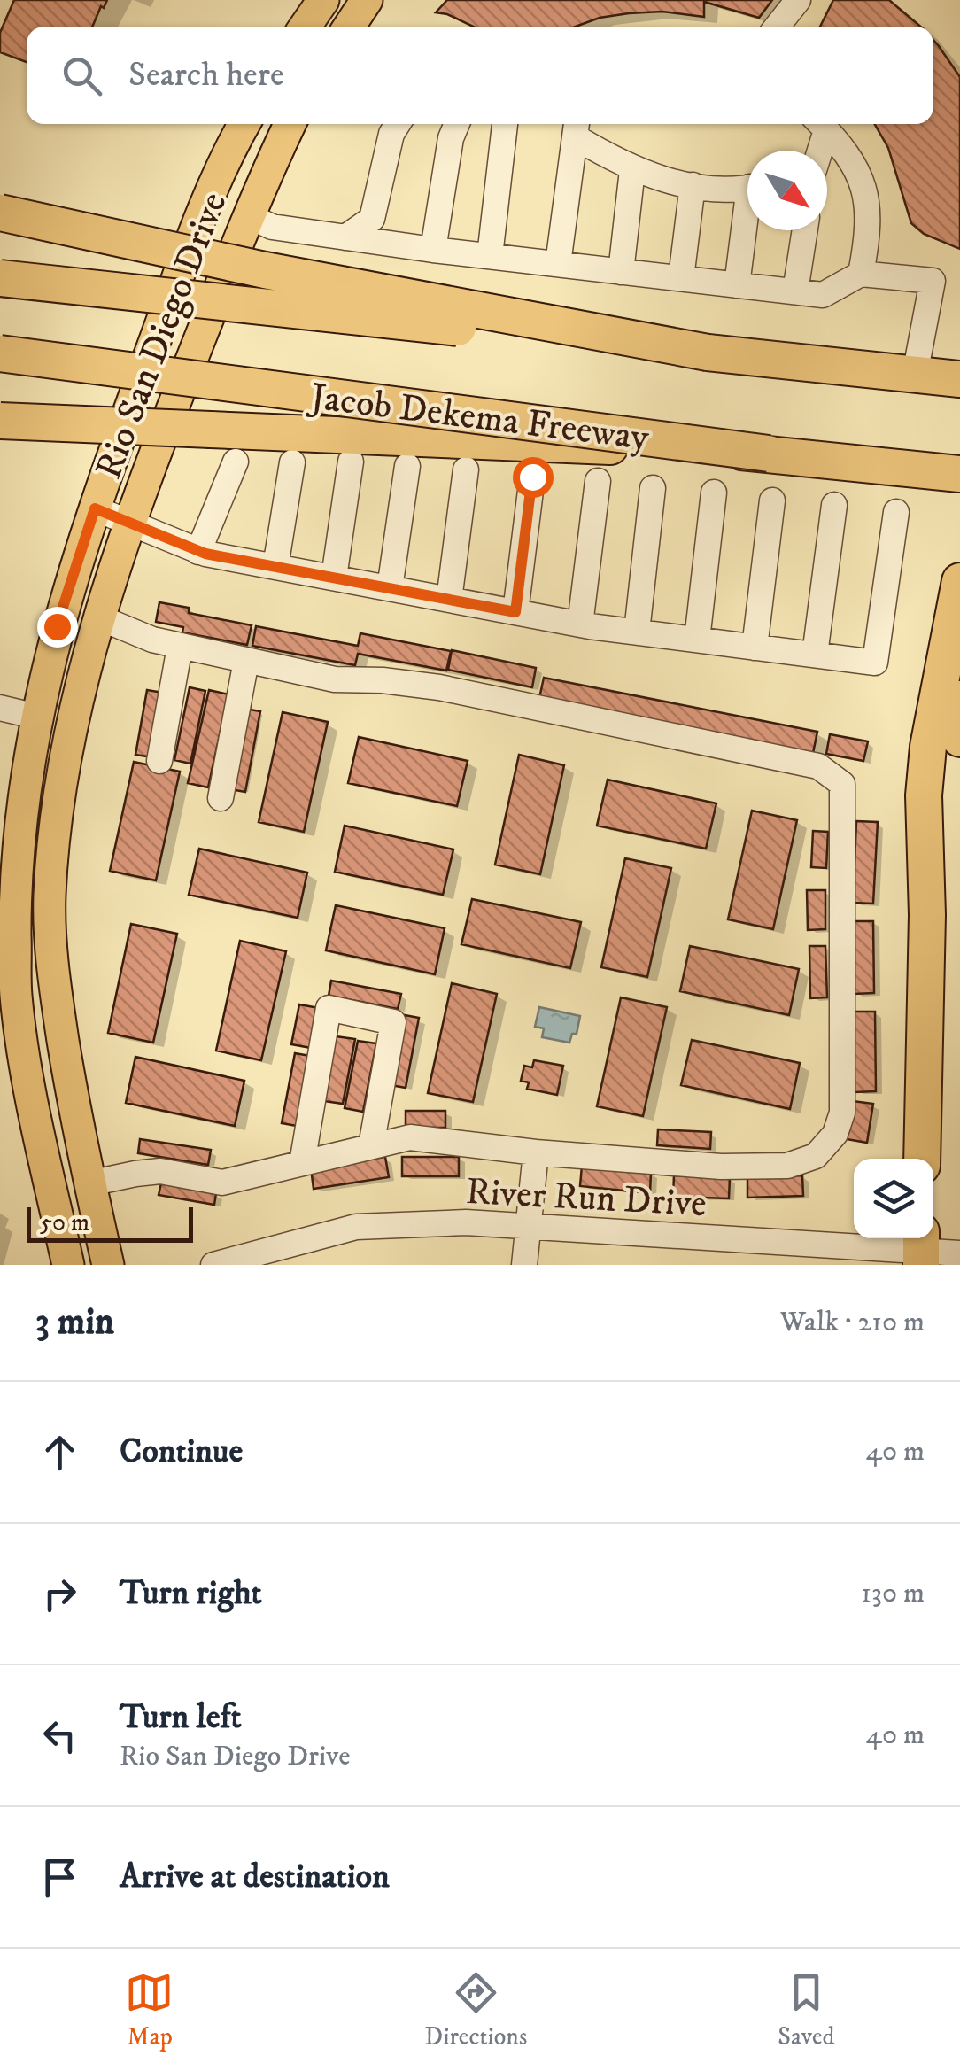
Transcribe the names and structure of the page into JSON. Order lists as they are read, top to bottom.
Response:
{
  "streets": {
    "highway": ["Jacob Dekema Freeway"],
    "main road": ["Rio San Diego Drive"],
    "street": ["River Run Drive"]
  },
  "scale_bar": "50 m",
  "north": "bottom right",
  "page": {
    "search": "Search here",
    "scale": "50 m",
    "heading": ["3 min", "Walk · 210 m"],
    "list": [
      ["Continue", "40 m"],
      ["Turn right", "130 m"],
      ["Turn left", "Rio San Diego Drive", "40 m"],
      "Arrive at destination"
    ],
    "nav": ["Map", "Directions", "Saved"]
  }
}
